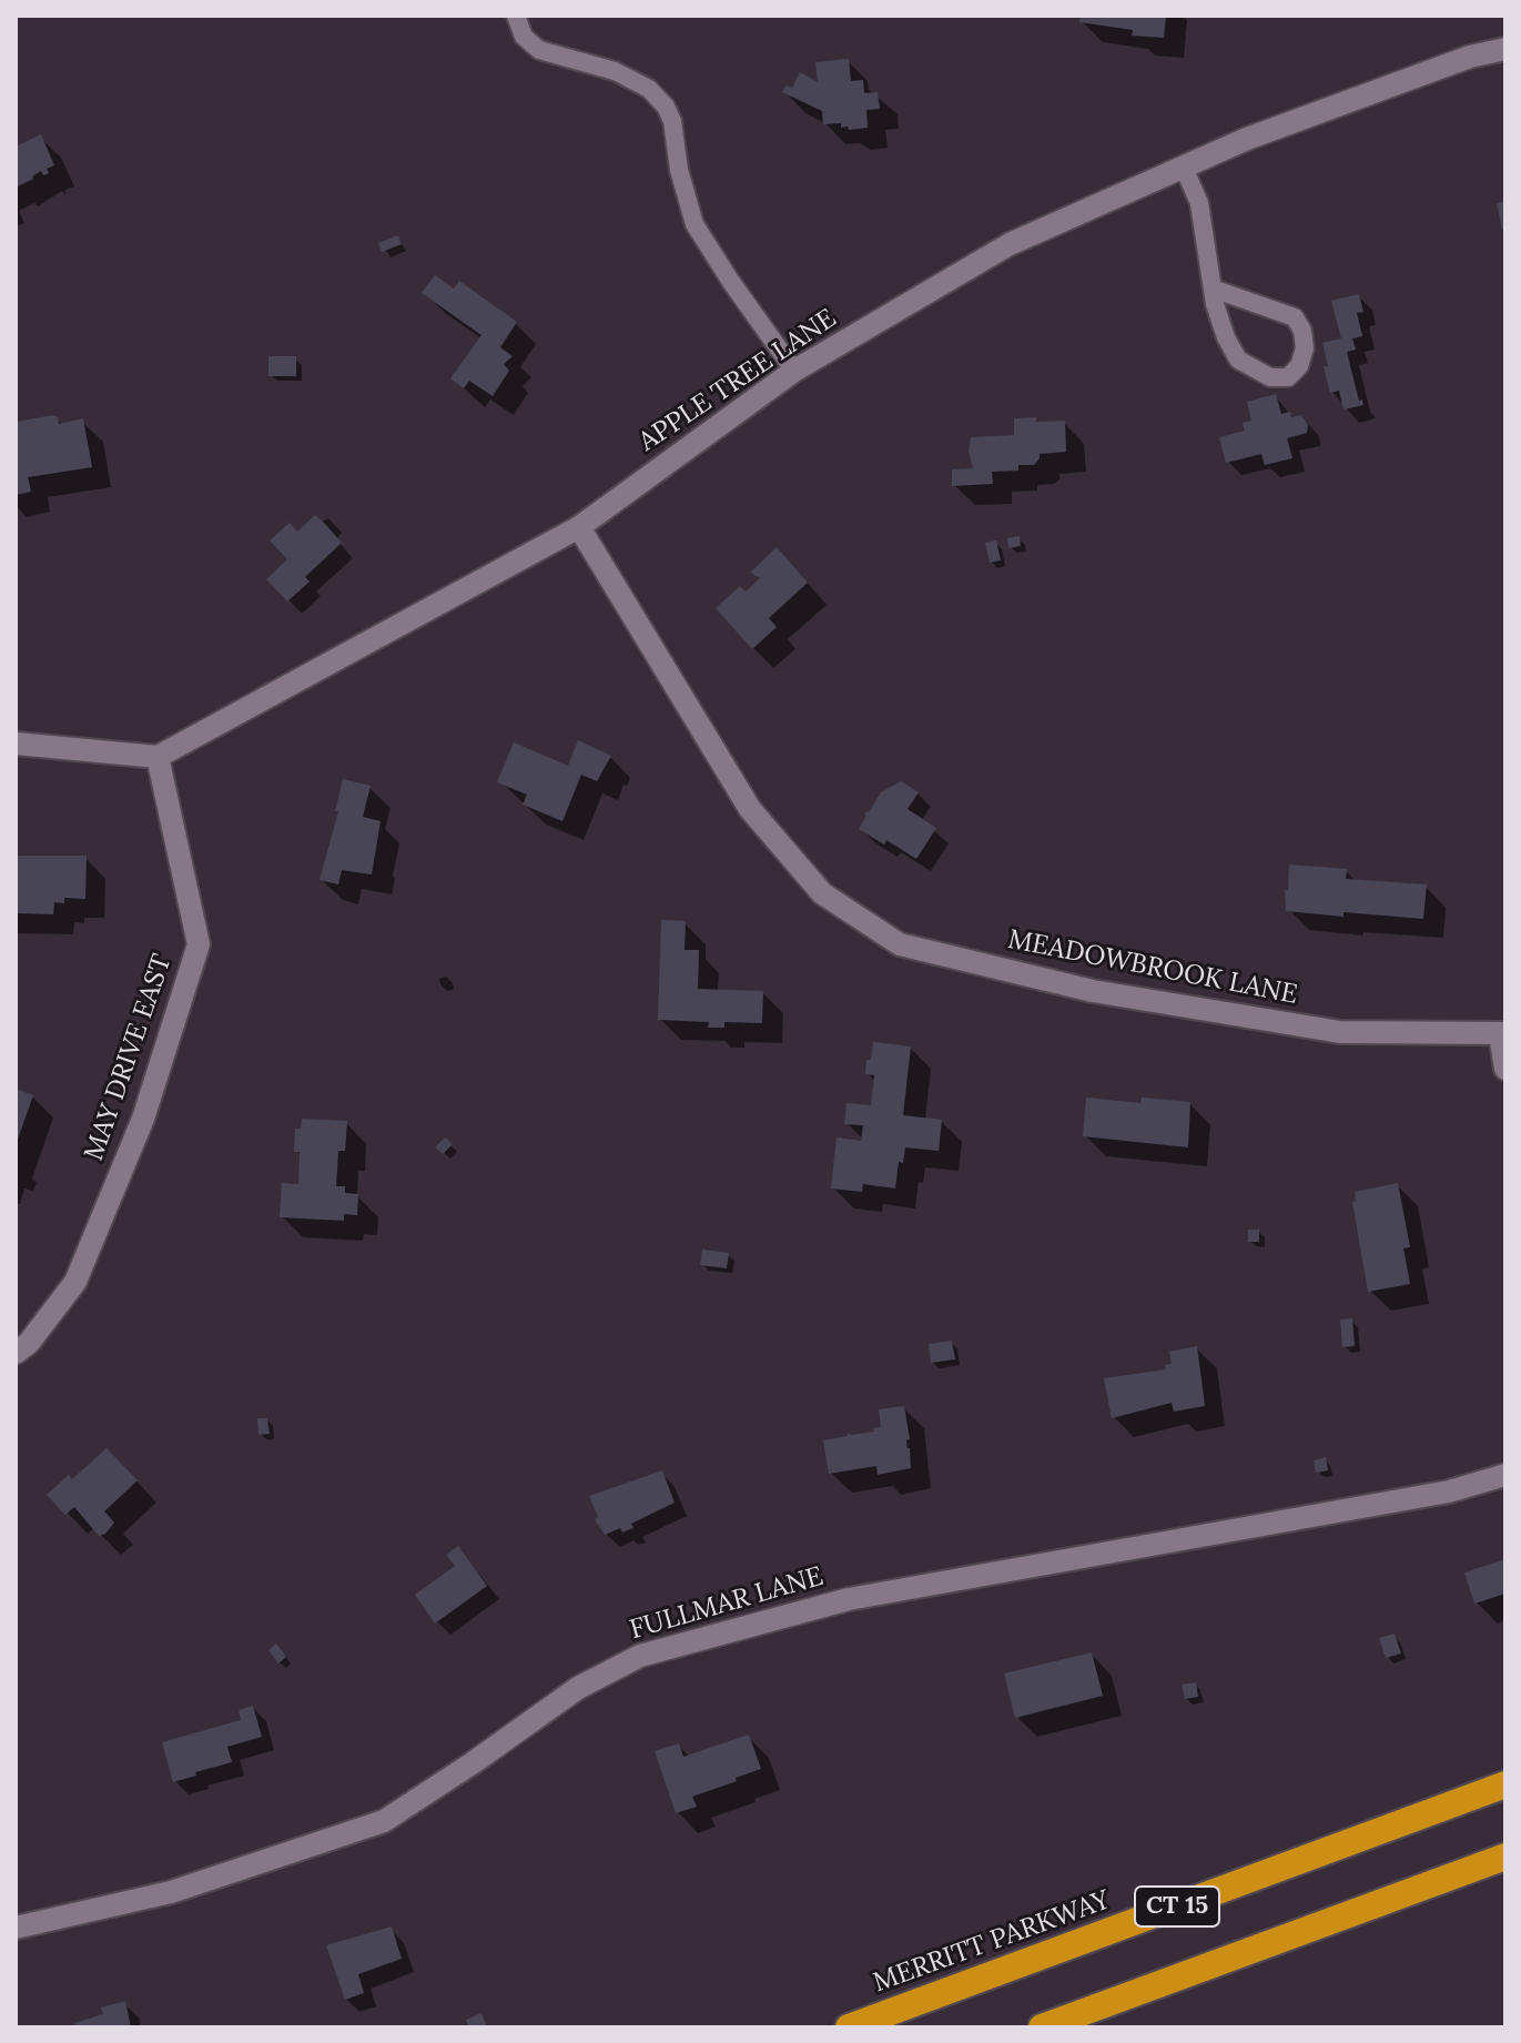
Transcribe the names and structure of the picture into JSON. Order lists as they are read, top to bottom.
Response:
{
  "streets": {
    "highway": ["CT 15", "MERRITT PARKWAY"],
    "street": [
      "APPLE TREE LANE",
      "MEADOWBROOK LANE",
      "MAY DRIVE EAST",
      "FULLMAR LANE"
    ]
  },
  "crossings": [
    ["APPLE TREE LANE", "MEADOWBROOK LANE"],
    ["APPLE TREE LANE", "MAY DRIVE EAST"]
  ]
}
